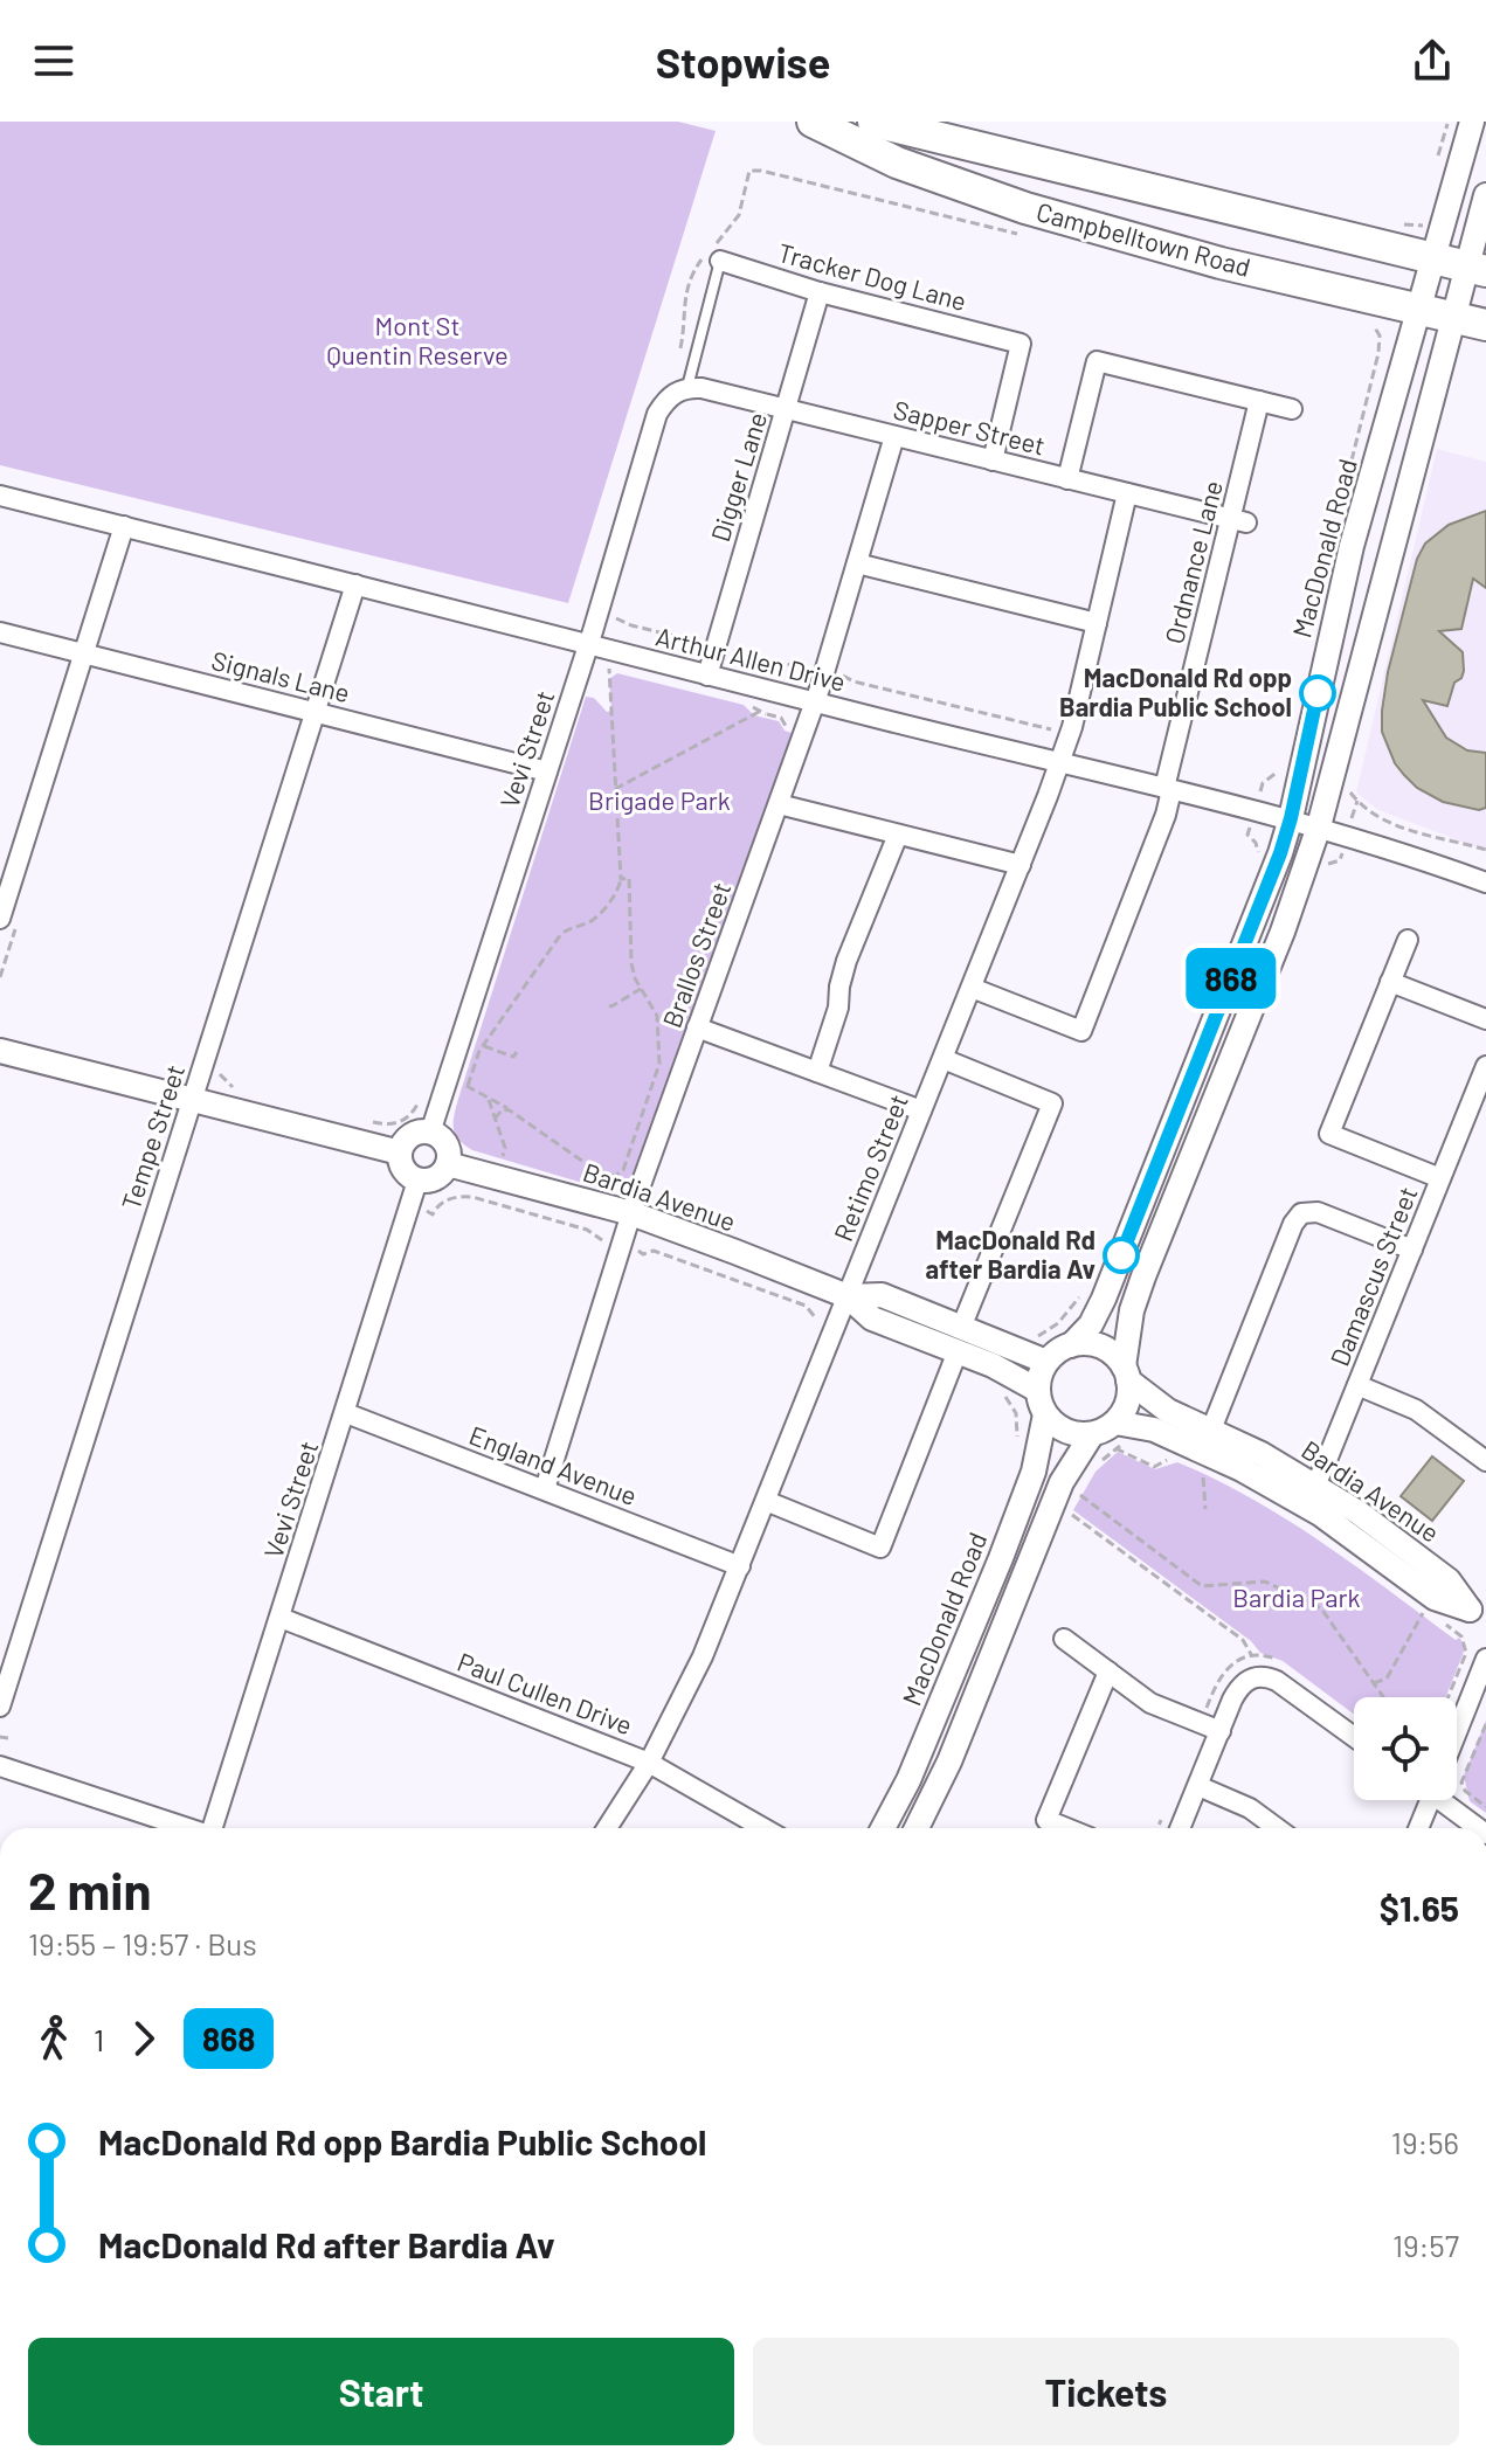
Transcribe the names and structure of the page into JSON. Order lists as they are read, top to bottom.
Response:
{
  "streets": {
    "main road": ["Campbelltown Road"],
    "street": [
      "Tracker Dog Lane",
      "Sapper Street",
      "Digger Lane",
      "MacDonald Road",
      "Ordnance Lane",
      "Arthur Allen Drive",
      "Signals Lane",
      "Vevi Street",
      "Brallos Street",
      "Tempe Street",
      "Retimo Street",
      "Bardia Avenue",
      "Damascus Street",
      "England Avenue",
      "Paul Cullen Drive"
    ]
  },
  "crossings": [
    ["Campbelltown Road", "MacDonald Road"],
    ["Tracker Dog Lane", "Sapper Street"],
    ["Tracker Dog Lane", "Digger Lane"],
    ["Tracker Dog Lane", "Vevi Street"],
    ["Sapper Street", "Digger Lane"],
    ["Sapper Street", "Ordnance Lane"],
    ["Sapper Street", "Vevi Street"],
    ["Sapper Street", "Brallos Street"],
    ["Sapper Street", "Retimo Street"],
    ["Digger Lane", "Arthur Allen Drive"],
    ["MacDonald Road", "Arthur Allen Drive"],
    ["MacDonald Road", "Bardia Avenue"],
    ["Ordnance Lane", "Arthur Allen Drive"],
    ["Ordnance Lane", "Retimo Street"],
    ["Arthur Allen Drive", "Vevi Street"],
    ["Arthur Allen Drive", "Brallos Street"],
    ["Arthur Allen Drive", "Tempe Street"],
    ["Arthur Allen Drive", "Retimo Street"],
    ["Signals Lane", "Vevi Street"],
    ["Signals Lane", "Tempe Street"],
    ["Vevi Street", "Bardia Avenue"],
    ["Vevi Street", "England Avenue"],
    ["Vevi Street", "Paul Cullen Drive"],
    ["Brallos Street", "Bardia Avenue"],
    ["Brallos Street", "England Avenue"],
    ["Retimo Street", "Bardia Avenue"],
    ["Retimo Street", "England Avenue"],
    ["Retimo Street", "Paul Cullen Drive"],
    ["Bardia Avenue", "Damascus Street"]
  ],
  "parks": ["Mont St Quentin Reserve", "Brigade Park", "Bardia Park"],
  "places": ["MacDonald Rd opp Bardia Public School", "MacDonald Rd after Bardia Av"],
  "lines": ["bus line 868"],
  "page": {
    "header": "Stopwise",
    "on_map": "868",
    "heading": ["2 min", "19:55 – 19:57 · Bus", "$1.65"],
    "legs": ["1", "868"],
    "list": [
      {
        "name": "MacDonald Rd opp Bardia Public School",
        "value": "19:56"
      },
      {
        "name": "MacDonald Rd after Bardia Av",
        "value": "19:57"
      }
    ],
    "buttons": ["Start", "Tickets"]
  }
}
